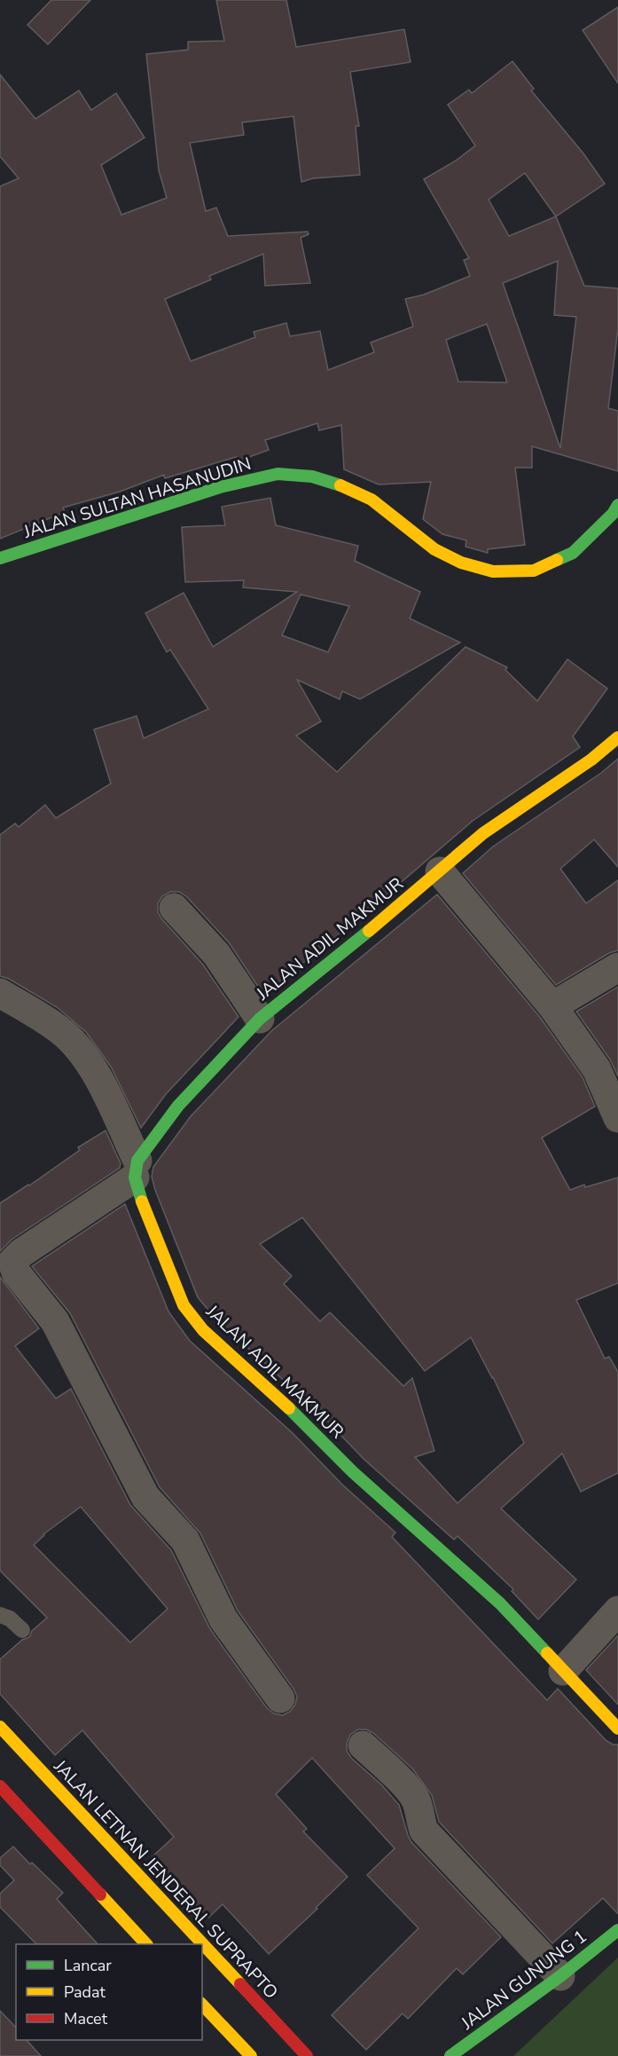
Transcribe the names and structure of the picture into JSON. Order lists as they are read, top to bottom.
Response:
{
  "streets": {
    "street": [
      "JALAN SULTAN HASANUDIN",
      "JALAN ADIL MAKMUR",
      "JALAN LETNAN JENDERAL SUPRAPTO",
      "JALAN GUNUNG 1"
    ]
  },
  "legend": ["Lancar", "Padat", "Macet"]
}
